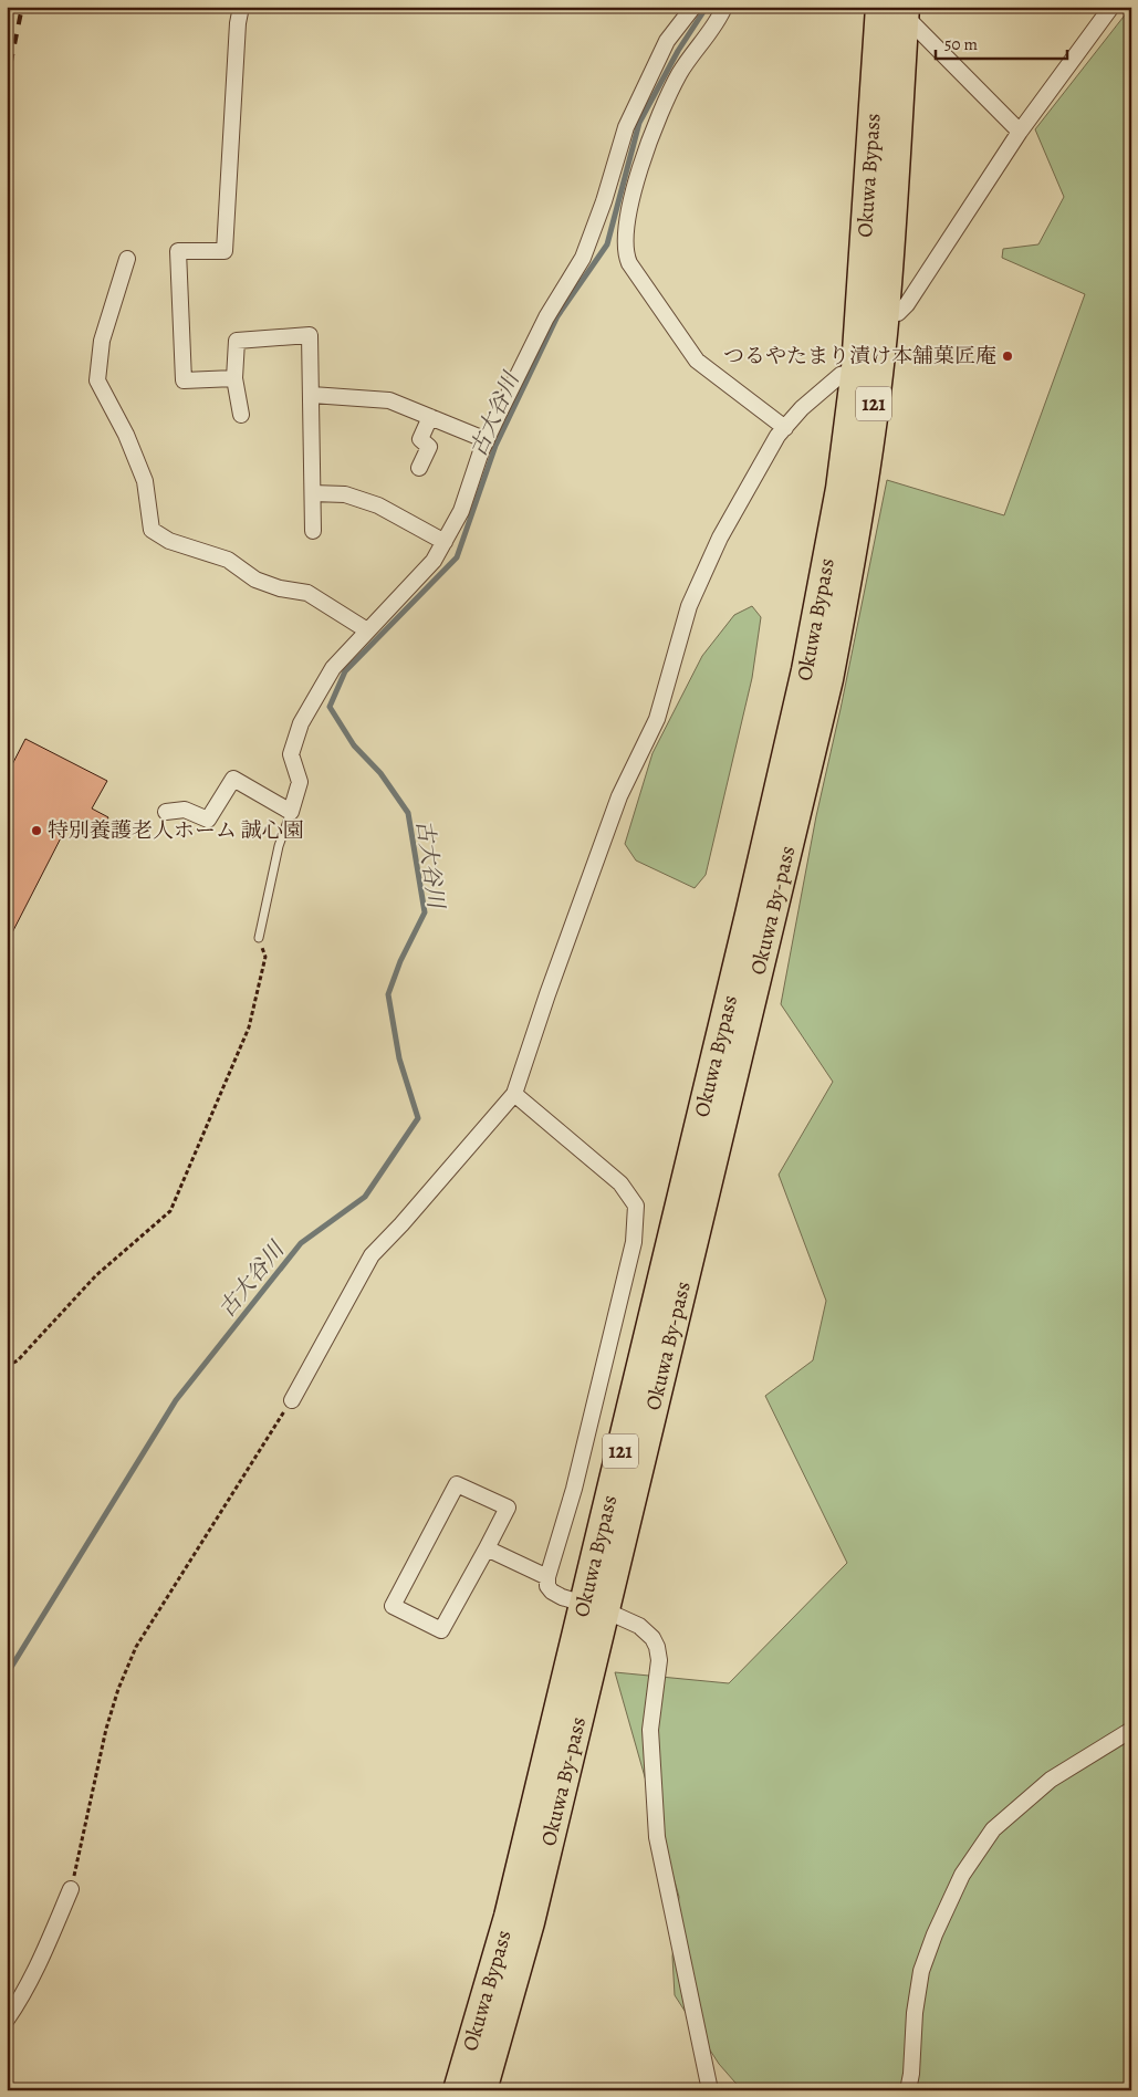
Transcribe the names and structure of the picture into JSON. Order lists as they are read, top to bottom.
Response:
{
  "streets": {
    "highway": ["Okuwa Bypass", "121", "Okuwa By-pass"]
  },
  "crossings": [
    ["Okuwa Bypass", "121"],
    ["Okuwa Bypass", "Okuwa By-pass"]
  ],
  "water": ["古大谷川"],
  "places": ["つるやたまり漬け本舗菓匠庵", "特別養護老人ホーム 誠心園"],
  "scale_bar": "50 m"
}
